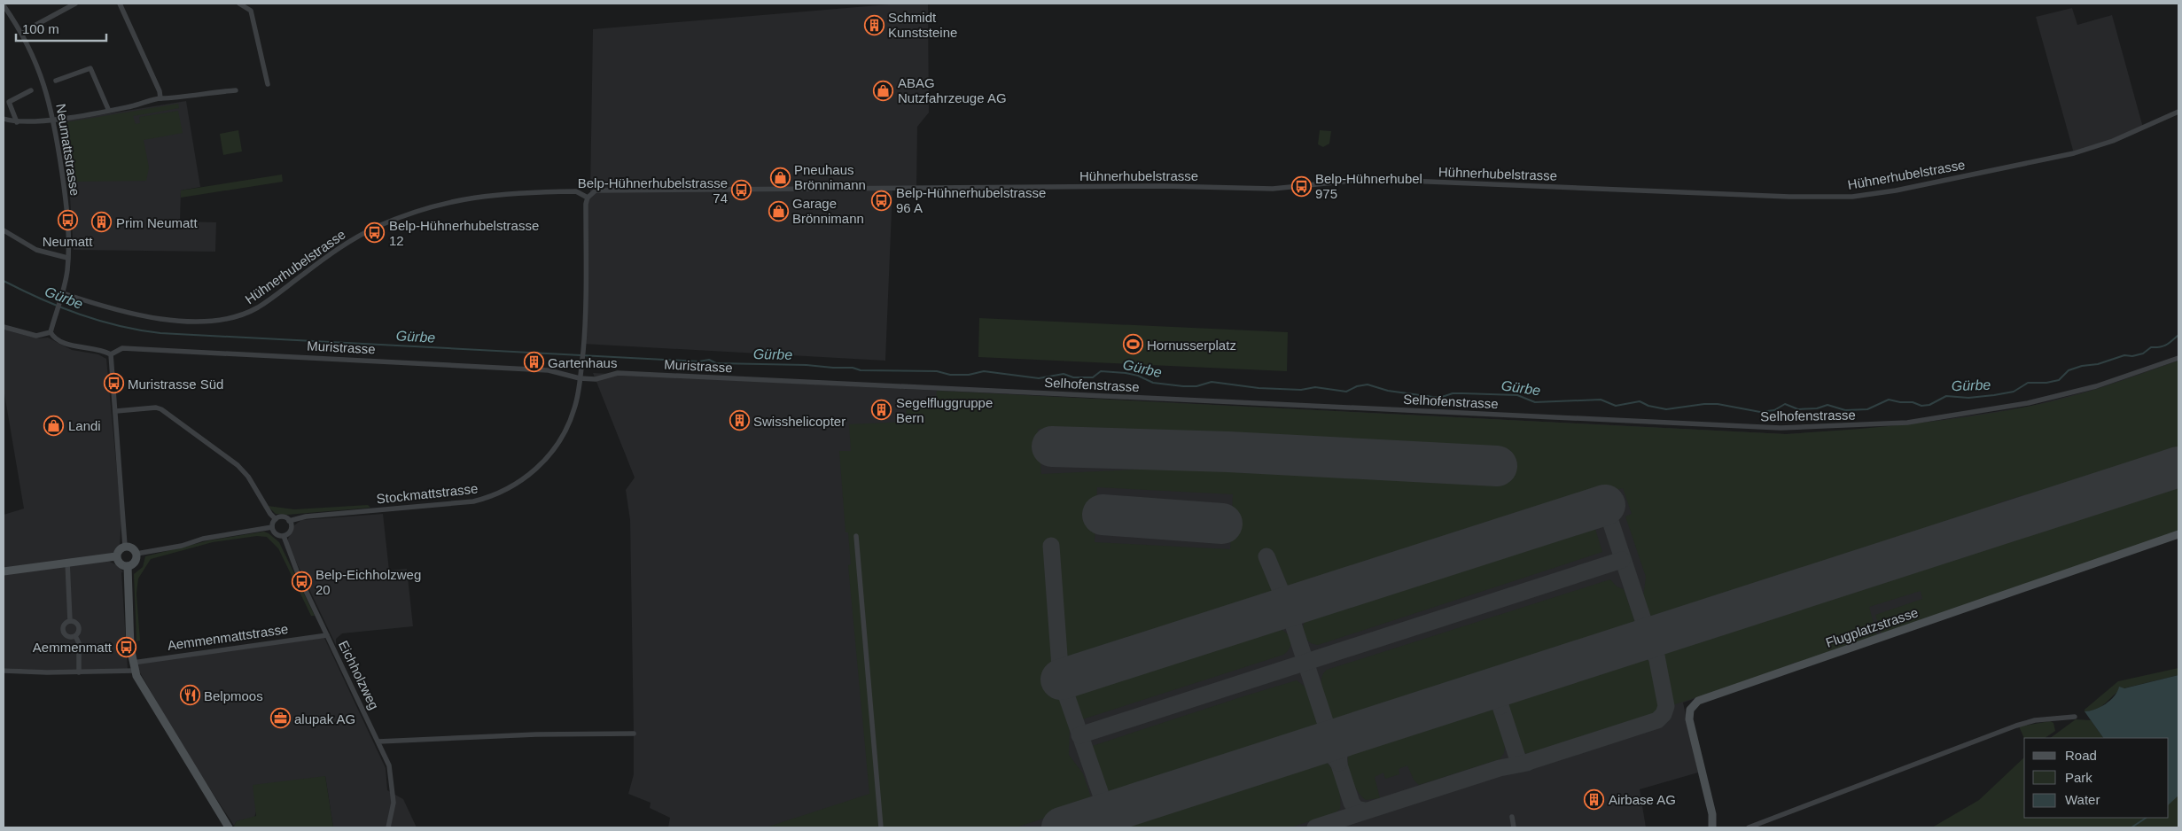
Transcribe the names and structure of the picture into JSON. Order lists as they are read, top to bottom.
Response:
{
  "streets": {
    "street": [
      "Neumattstrasse",
      "Hühnerhubelstrasse",
      "Muristrasse",
      "Selhofenstrasse",
      "Stockmattstrasse",
      "Flugplatzstrasse",
      "Aemmenmattstrasse",
      "Eichholzweg"
    ]
  },
  "crossings": [
    ["Neumattstrasse", "Hühnerhubelstrasse"],
    ["Hühnerhubelstrasse", "Stockmattstrasse"],
    ["Muristrasse", "Selhofenstrasse"],
    ["Muristrasse", "Stockmattstrasse"],
    ["Stockmattstrasse", "Eichholzweg"],
    ["Aemmenmattstrasse", "Eichholzweg"]
  ],
  "water": ["Gürbe"],
  "places": {
    "building": [
      "Schmidt Kunststeine",
      "Prim Neumatt",
      "Gartenhaus",
      "Segelfluggruppe Bern",
      "Swisshelicopter",
      "Airbase AG"
    ],
    "shop": [
      "ABAG Nutzfahrzeuge AG",
      "Pneuhaus Brönnimann",
      "Garage Brönnimann",
      "Landi"
    ],
    "bus stop": [
      "Belp-Hühnerhubel 975",
      "Belp-Hühnerhubelstrasse 74",
      "Belp-Hühnerhubelstrasse 96 A",
      "Neumatt",
      "Belp-Hühnerhubelstrasse 12",
      "Muristrasse Süd",
      "Belp-Eichholzweg 20",
      "Aemmenmatt"
    ],
    "sports": ["Hornusserplatz"],
    "restaurant": ["Belpmoos"],
    "office": ["alupak AG"]
  },
  "legend": ["Road", "Park", "Water"],
  "scale_bar": "100 m"
}
